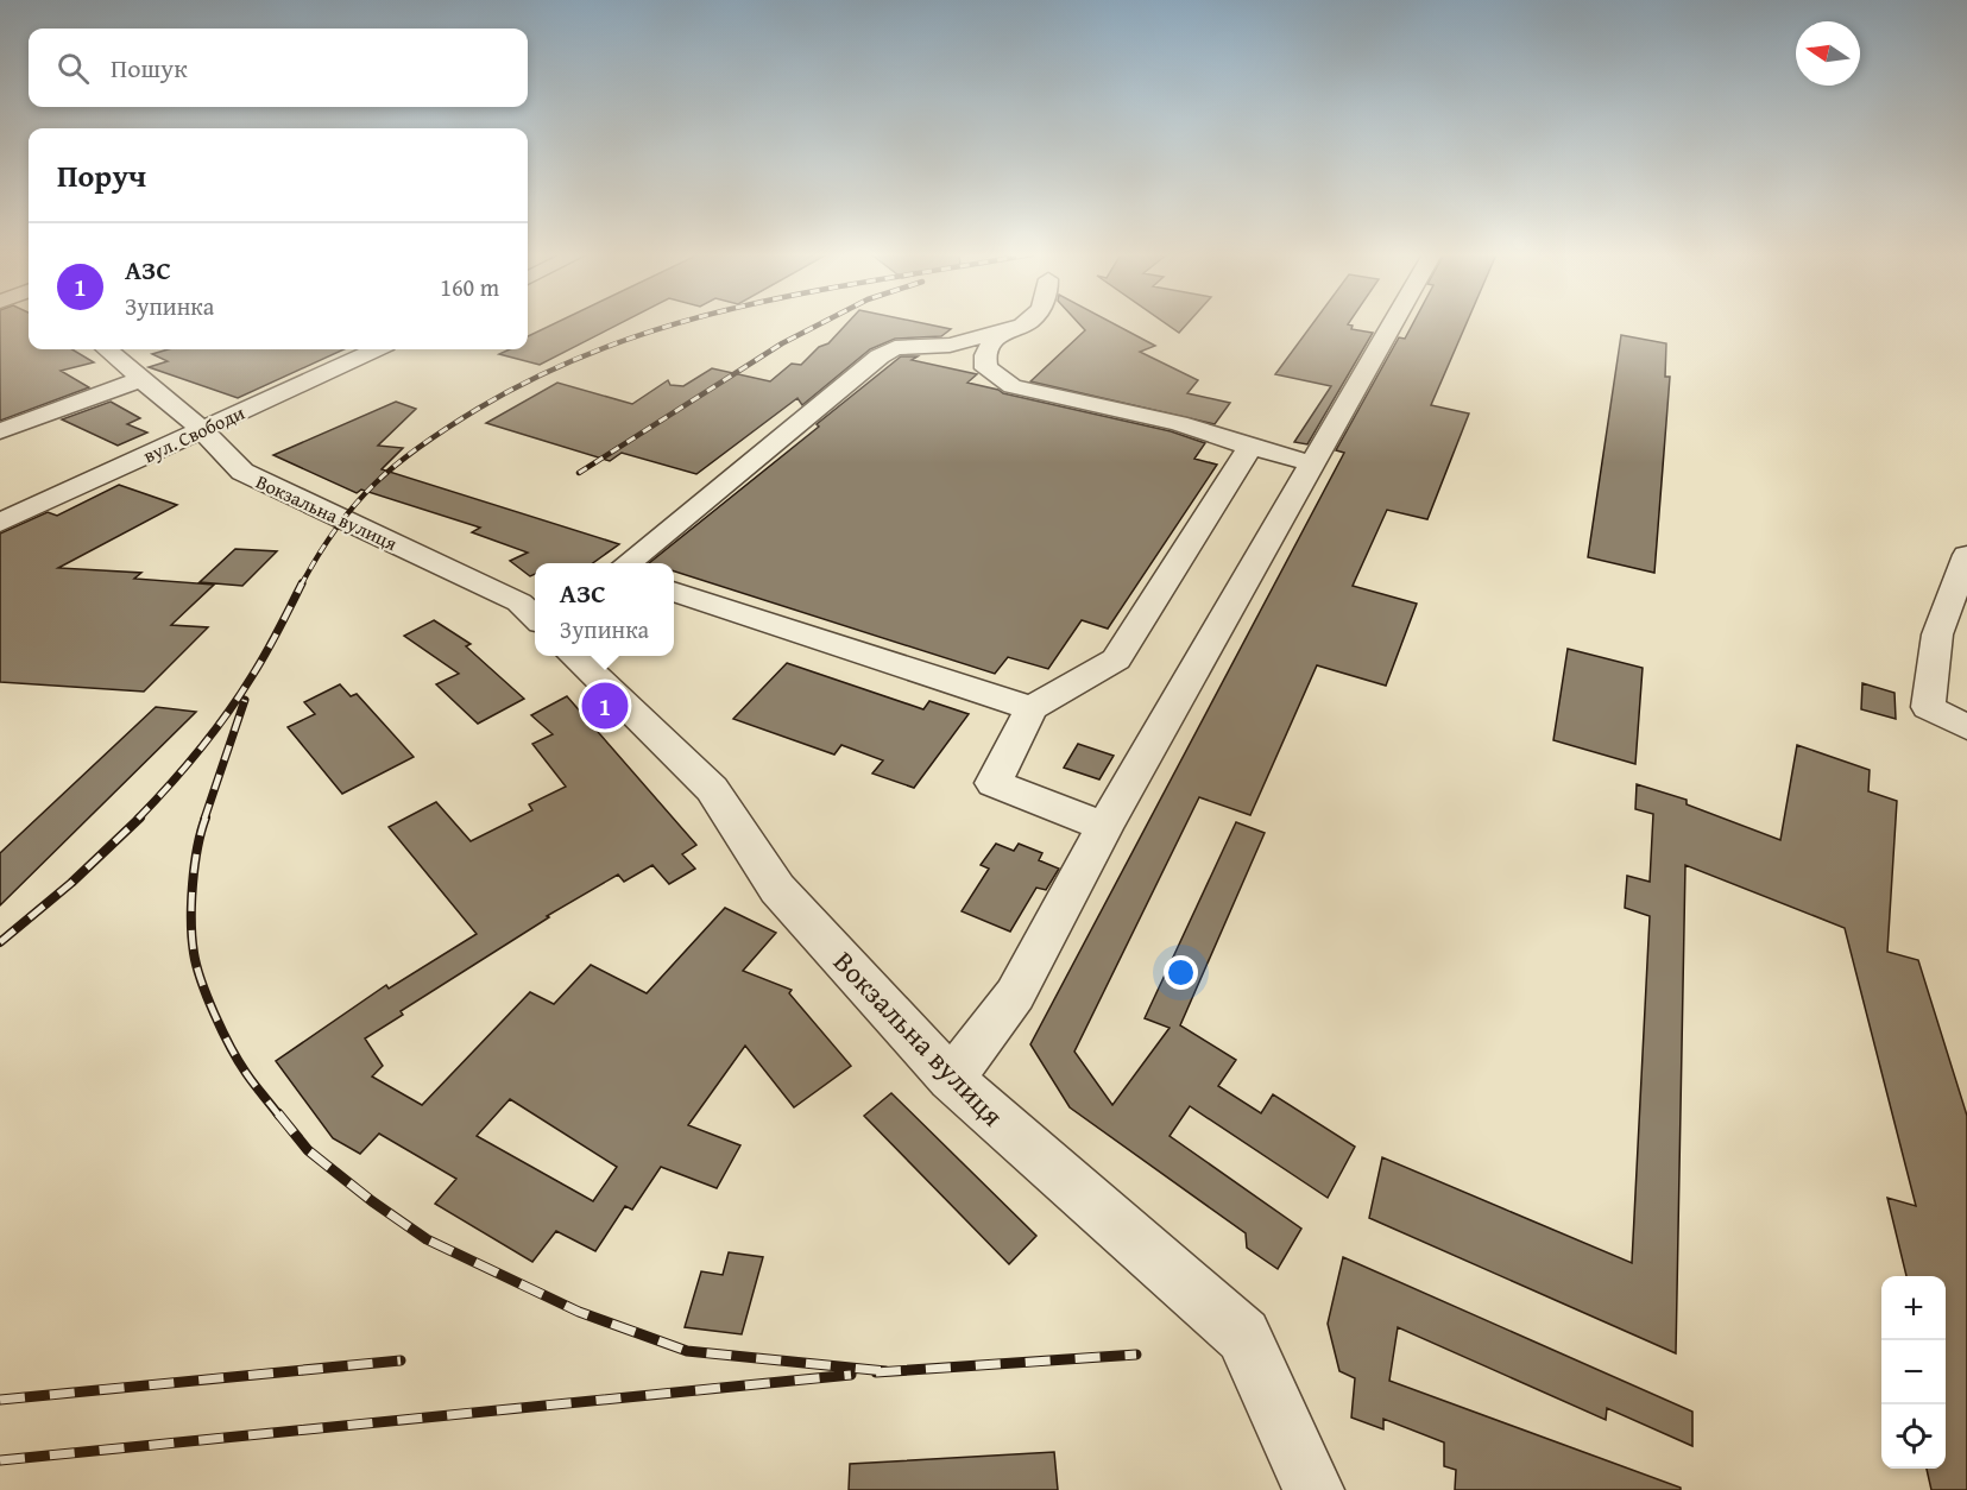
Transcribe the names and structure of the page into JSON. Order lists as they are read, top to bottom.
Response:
{
  "streets": {
    "street": ["вул. Свободи", "Вокзальна вулиця"]
  },
  "crossings": [
    ["вул. Свободи", "Вокзальна вулиця"]
  ],
  "north": "left",
  "page": {
    "search": "Пошук",
    "heading": "Поруч",
    "list": [
      {
        "mark": "1",
        "name": "АЗС",
        "note": "Зупинка",
        "value": "160 m"
      }
    ],
    "popup": ["АЗС", "Зупинка"],
    "pins": "1",
    "map_buttons": ["+", "−"]
  }
}
